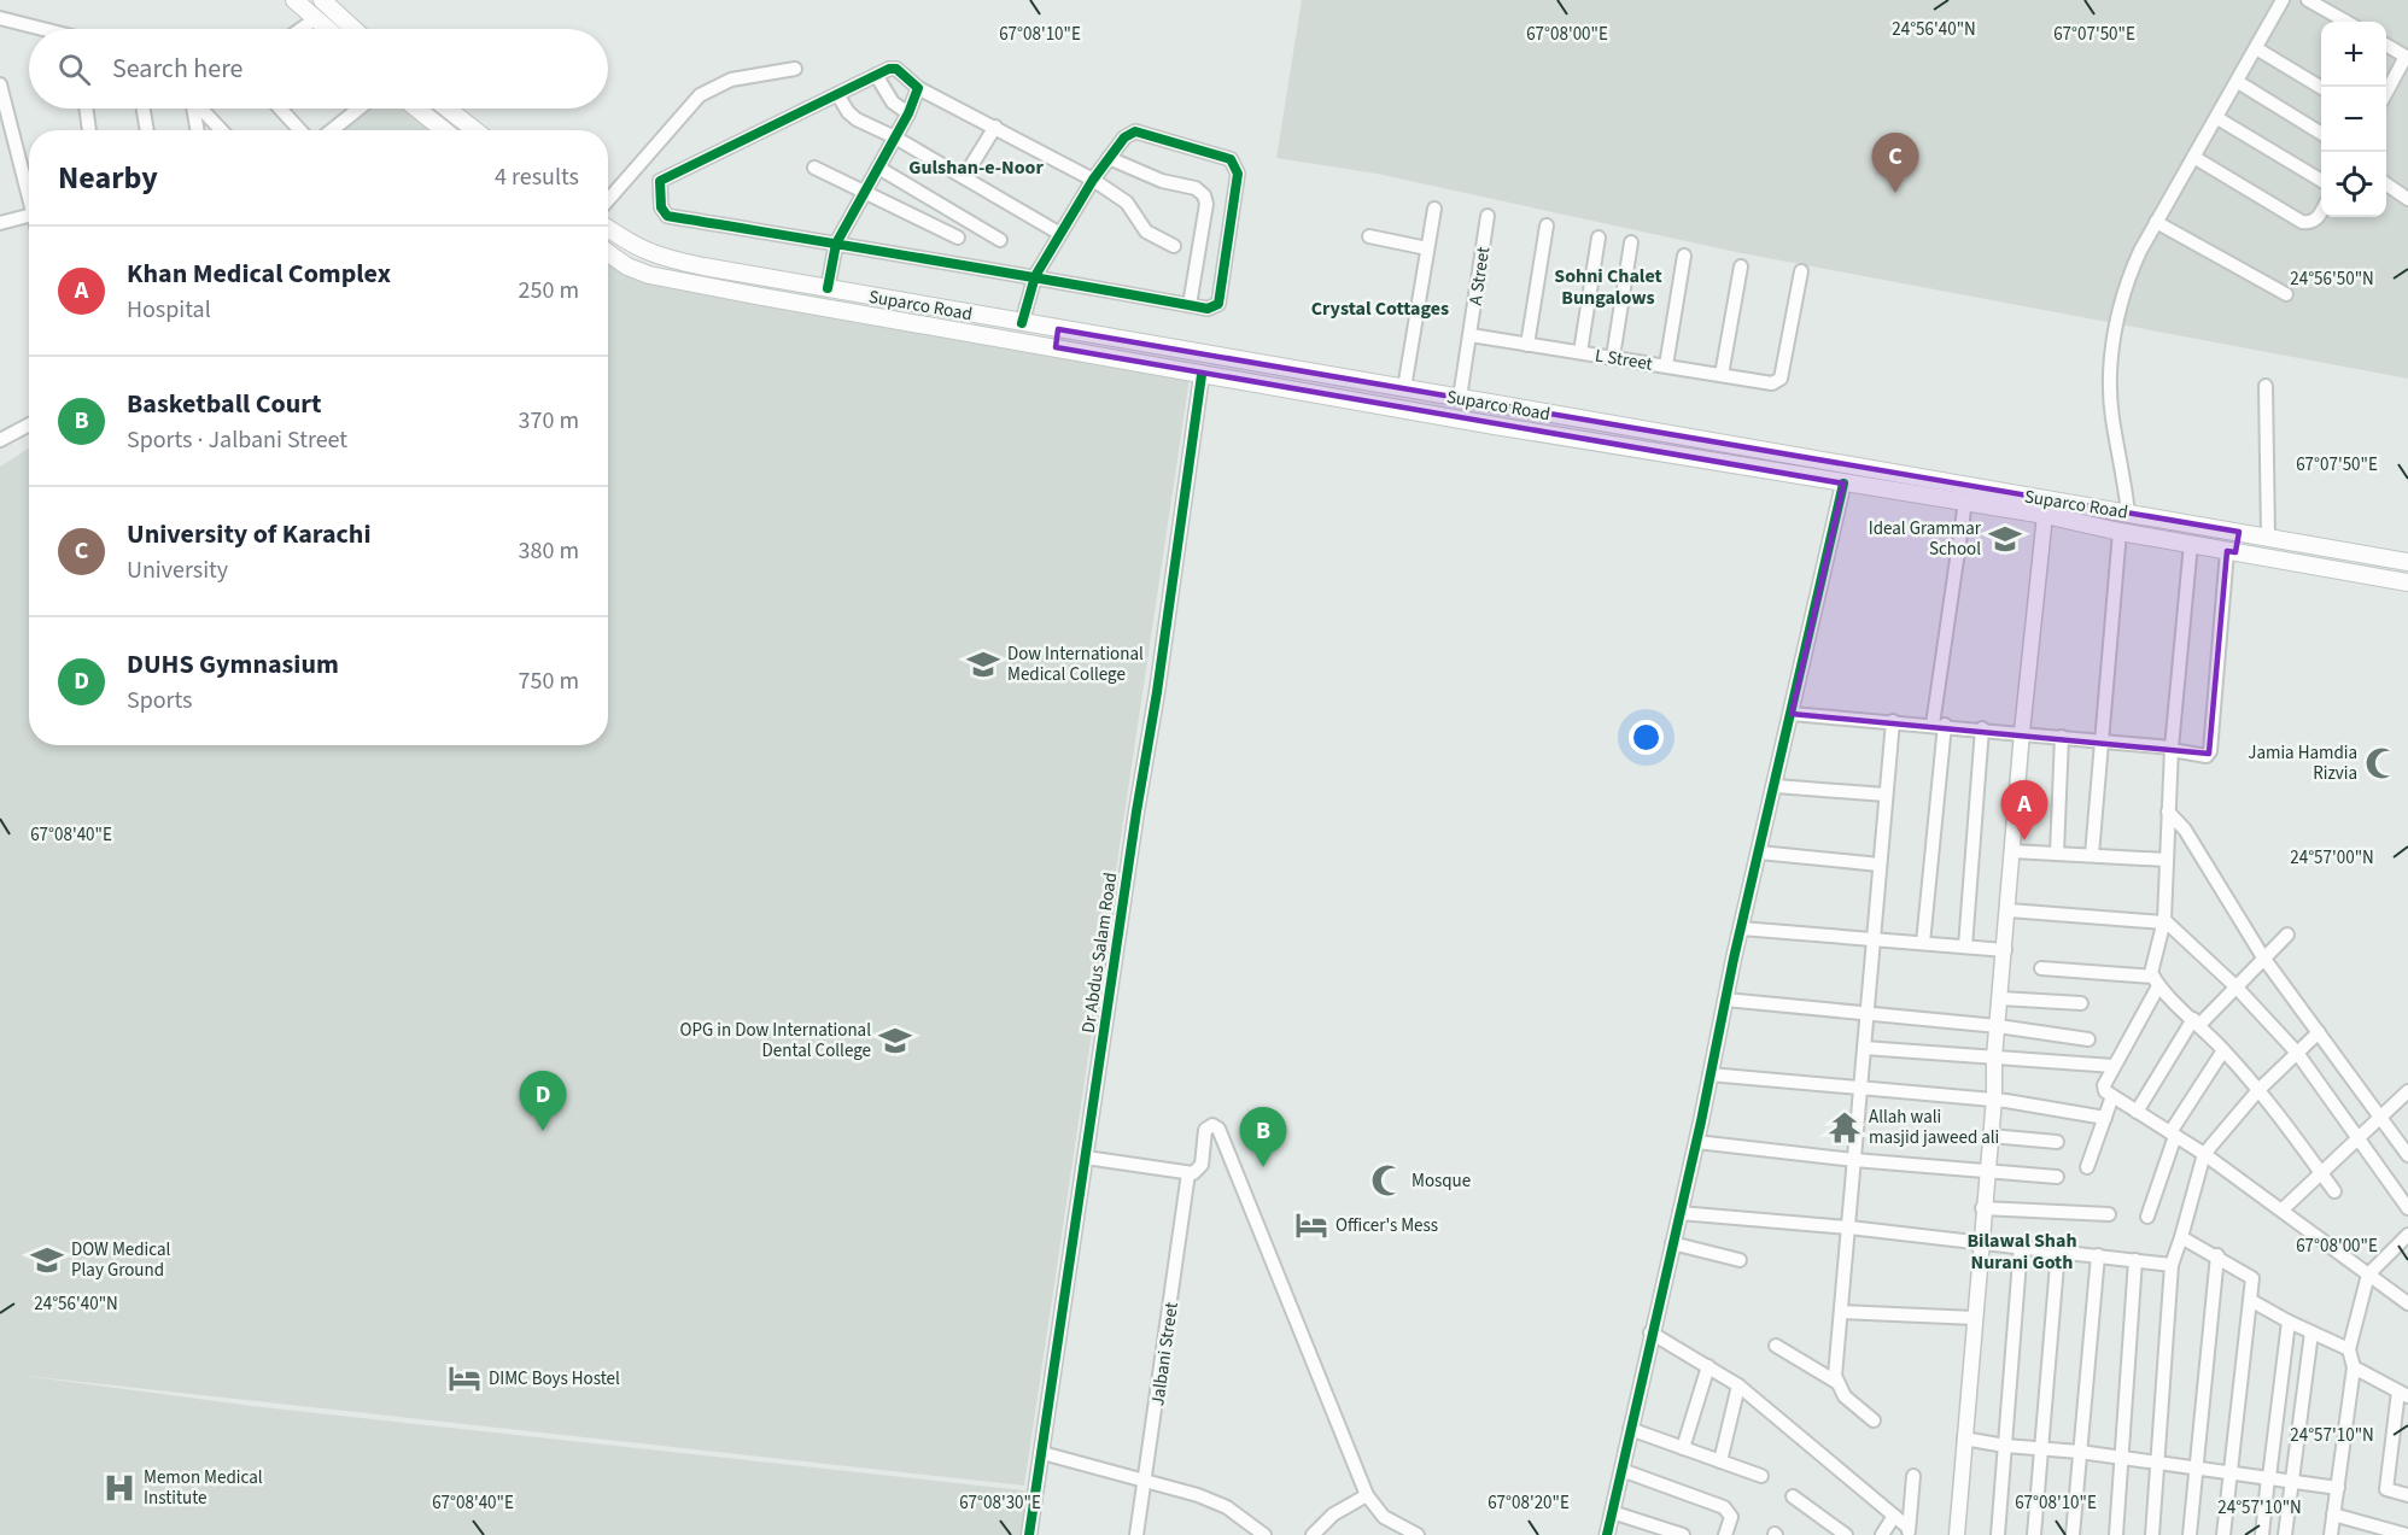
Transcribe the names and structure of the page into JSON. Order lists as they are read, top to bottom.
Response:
{
  "streets": {
    "main road": ["Suparco Road"],
    "street": [
      "A Street",
      "L Street",
      "Dr Abdus Salam Road",
      "Jalbani Street"
    ]
  },
  "crossings": [
    ["A Street", "Suparco Road"],
    ["A Street", "L Street"],
    ["Suparco Road", "Dr Abdus Salam Road"]
  ],
  "districts": [
    "Gulshan-e-Noor",
    "Sohni Chalet Bungalows",
    "Crystal Cottages",
    "Bilawal Shah Nurani Goth"
  ],
  "places": {
    "school or university": [
      "Ideal Grammar School",
      "Dow International Medical College",
      "OPG in Dow International Dental College",
      "DOW Medical Play Ground"
    ],
    "mosque": ["Jamia Hamdia Rizvia", "Mosque"],
    "temple": ["Allah wali masjid jaweed ali"],
    "hotel": ["Officer's Mess", "DIMC Boys Hostel"],
    "hospital": ["Memon Medical Institute"]
  },
  "page": {
    "map_buttons": ["+", "−"],
    "search": "Search here",
    "heading": ["Nearby", "4 results"],
    "pins": [
      "C",
      "A",
      "D",
      "B"
    ],
    "list": [
      {
        "mark": "A",
        "name": "Khan Medical Complex",
        "note": "Hospital",
        "value": "250 m"
      },
      {
        "mark": "B",
        "name": "Basketball Court",
        "note": "Sports · Jalbani Street",
        "value": "370 m"
      },
      {
        "mark": "C",
        "name": "University of Karachi",
        "note": "University",
        "value": "380 m"
      },
      {
        "mark": "D",
        "name": "DUHS Gymnasium",
        "note": "Sports",
        "value": "750 m"
      }
    ]
  },
  "coordinates": [
    "24°56'40\"N",
    "67°07'50\"E",
    "67°08'10\"E",
    "67°08'00\"E",
    "24°56'50\"N",
    "67°08'40\"E",
    "24°57'00\"N",
    "24°57'10\"N",
    "67°08'30\"E",
    "67°08'20\"E"
  ]
}
